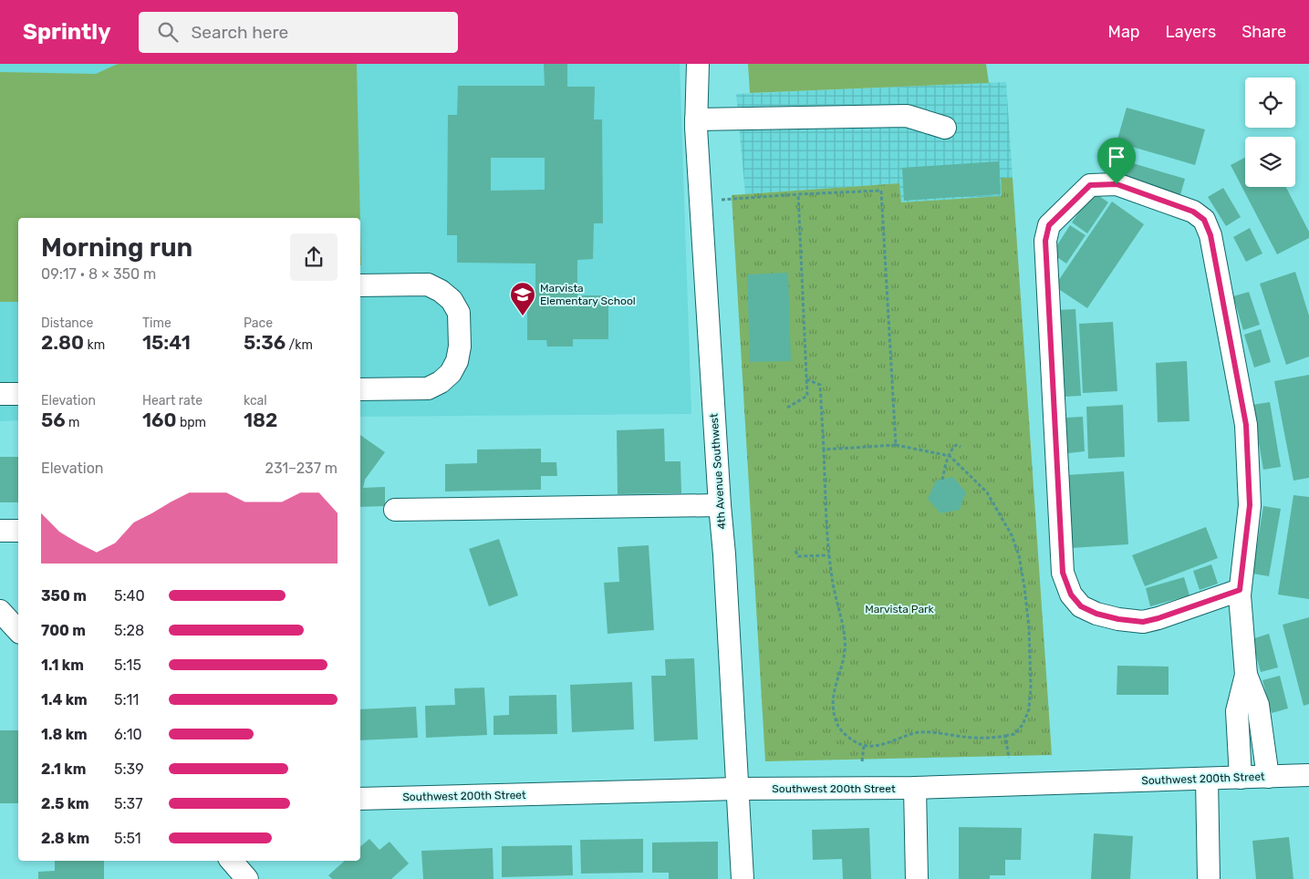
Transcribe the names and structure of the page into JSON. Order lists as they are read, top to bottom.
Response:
{
  "streets": {
    "street": ["4th Avenue Southwest", "Southwest 200th Street"]
  },
  "crossings": [
    ["4th Avenue Southwest", "Southwest 200th Street"]
  ],
  "parks": ["Marvista Park"],
  "places": {
    "school or university": ["Marvista Elementary School"]
  },
  "page": {
    "header": "Sprintly",
    "search": "Search here",
    "nav": ["Map", "Layers", "Share"],
    "heading": ["Morning run", "09:17 · 8 × 350 m"],
    "stats": [
      ["Distance", "2.80 km"],
      ["Time", "15:41"],
      ["Pace", "5:36 /km"],
      ["Elevation", "56 m"],
      ["Heart rate", "160 bpm"],
      ["kcal", "182"]
    ],
    "chart": ["Elevation", "231–237 m"],
    "list": [
      {
        "name": "350 m",
        "note": "5:40"
      },
      {
        "name": "700 m",
        "note": "5:28"
      },
      {
        "name": "1.1 km",
        "note": "5:15"
      },
      {
        "name": "1.4 km",
        "note": "5:11"
      },
      {
        "name": "1.8 km",
        "note": "6:10"
      },
      {
        "name": "2.1 km",
        "note": "5:39"
      },
      {
        "name": "2.5 km",
        "note": "5:37"
      },
      {
        "name": "2.8 km",
        "note": "5:51"
      }
    ]
  }
}
